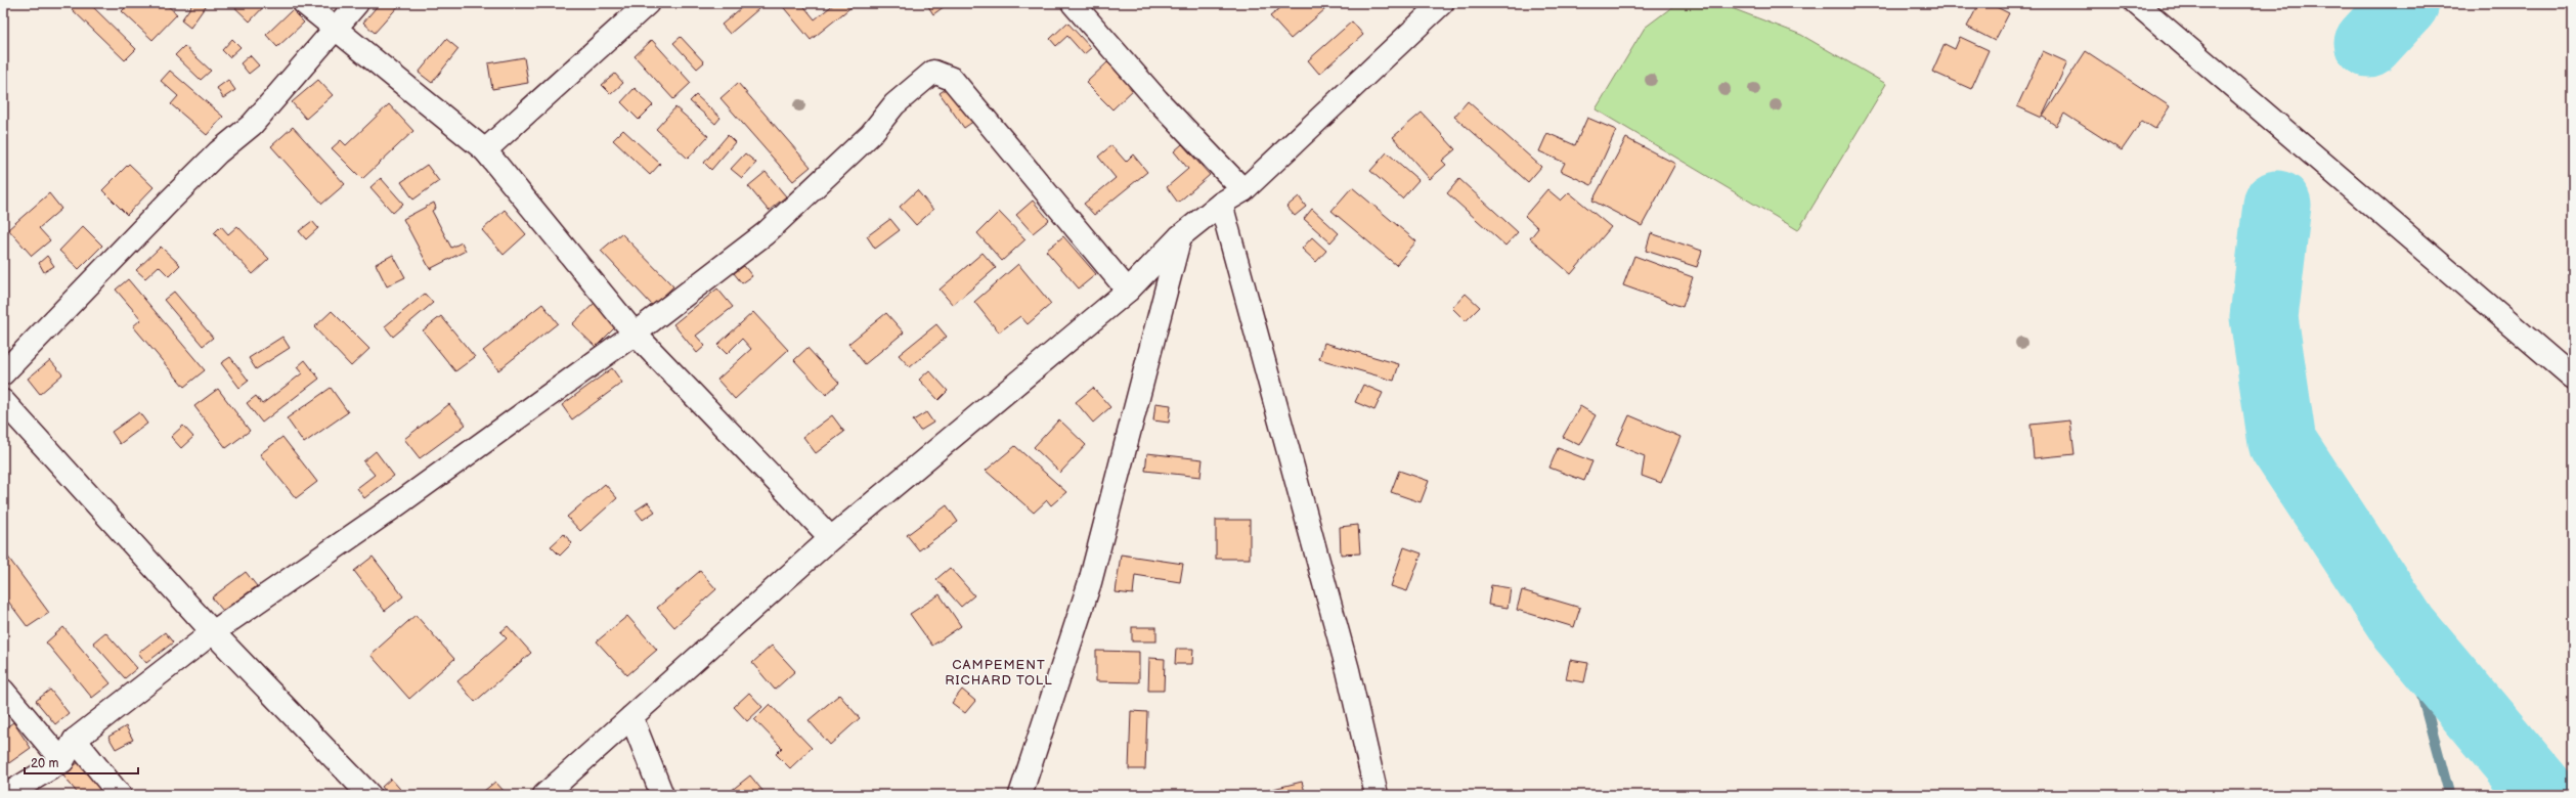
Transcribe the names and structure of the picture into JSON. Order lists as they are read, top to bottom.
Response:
{
  "districts": ["CAMPEMENT RICHARD TOLL"],
  "scale_bar": "20 m"
}
